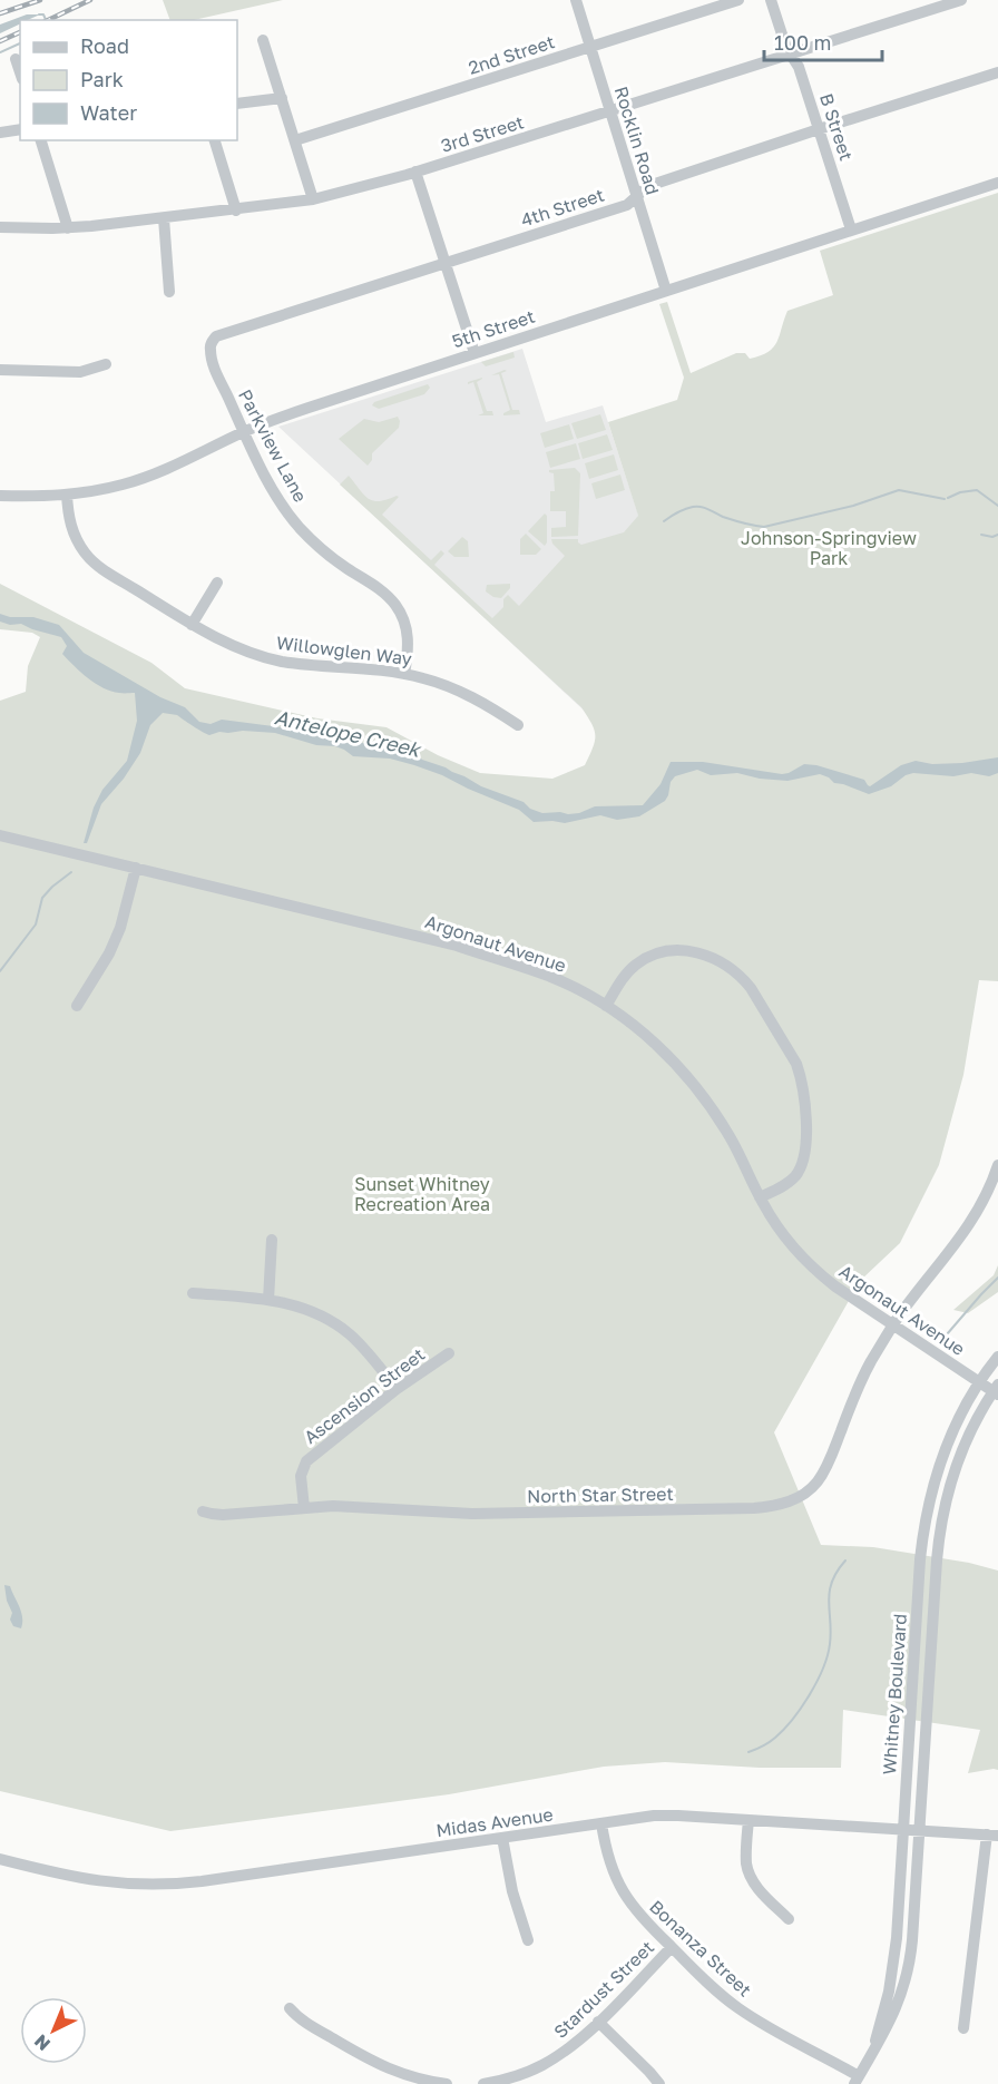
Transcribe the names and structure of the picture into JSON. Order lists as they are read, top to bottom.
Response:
{
  "streets": {
    "street": [
      "2nd Street",
      "B Street",
      "3rd Street",
      "Rocklin Road",
      "4th Street",
      "5th Street",
      "Parkview Lane",
      "Willowglen Way",
      "Argonaut Avenue",
      "Ascension Street",
      "North Star Street",
      "Whitney Boulevard",
      "Midas Avenue",
      "Bonanza Street",
      "Stardust Street"
    ]
  },
  "crossings": [
    ["2nd Street", "Rocklin Road"],
    ["B Street", "3rd Street"],
    ["B Street", "4th Street"],
    ["B Street", "5th Street"],
    ["3rd Street", "Rocklin Road"],
    ["Rocklin Road", "4th Street"],
    ["Rocklin Road", "5th Street"],
    ["4th Street", "Parkview Lane"],
    ["5th Street", "Parkview Lane"],
    ["5th Street", "Willowglen Way"],
    ["Parkview Lane", "Willowglen Way"],
    ["Argonaut Avenue", "North Star Street"],
    ["Argonaut Avenue", "Whitney Boulevard"],
    ["Ascension Street", "North Star Street"],
    ["Whitney Boulevard", "Midas Avenue"],
    ["Whitney Boulevard", "Bonanza Street"],
    ["Midas Avenue", "Bonanza Street"],
    ["Bonanza Street", "Stardust Street"]
  ],
  "water": ["Antelope Creek"],
  "parks": ["Johnson-Springview Park", "Sunset Whitney Recreation Area"],
  "legend": ["Road", "Park", "Water"],
  "scale_bar": "100 m",
  "north": "bottom left"
}
